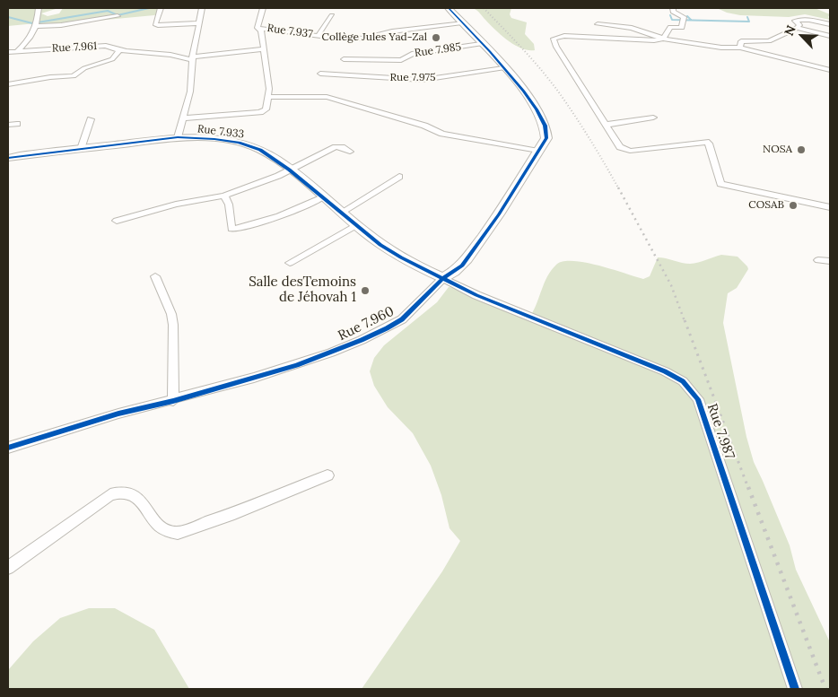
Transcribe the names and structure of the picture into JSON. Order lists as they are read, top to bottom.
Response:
{
  "streets": {
    "street": [
      "Rue 7.937",
      "Rue 7.961",
      "Rue 7.985",
      "Rue 7.975",
      "Rue 7.933",
      "Rue 7.960",
      "Rue 7.987"
    ]
  },
  "crossings": [
    ["Rue 7.937", "Rue 7.960"],
    ["Rue 7.985", "Rue 7.960"],
    ["Rue 7.975", "Rue 7.960"],
    ["Rue 7.933", "Rue 7.960"],
    ["Rue 7.933", "Rue 7.987"],
    ["Rue 7.960", "Rue 7.987"]
  ],
  "places": [
    "Collège Jules Yad-Zal",
    "NOSA",
    "COSAB",
    "Salle desTemoins de Jéhovah 1"
  ],
  "north": "top left"
}
